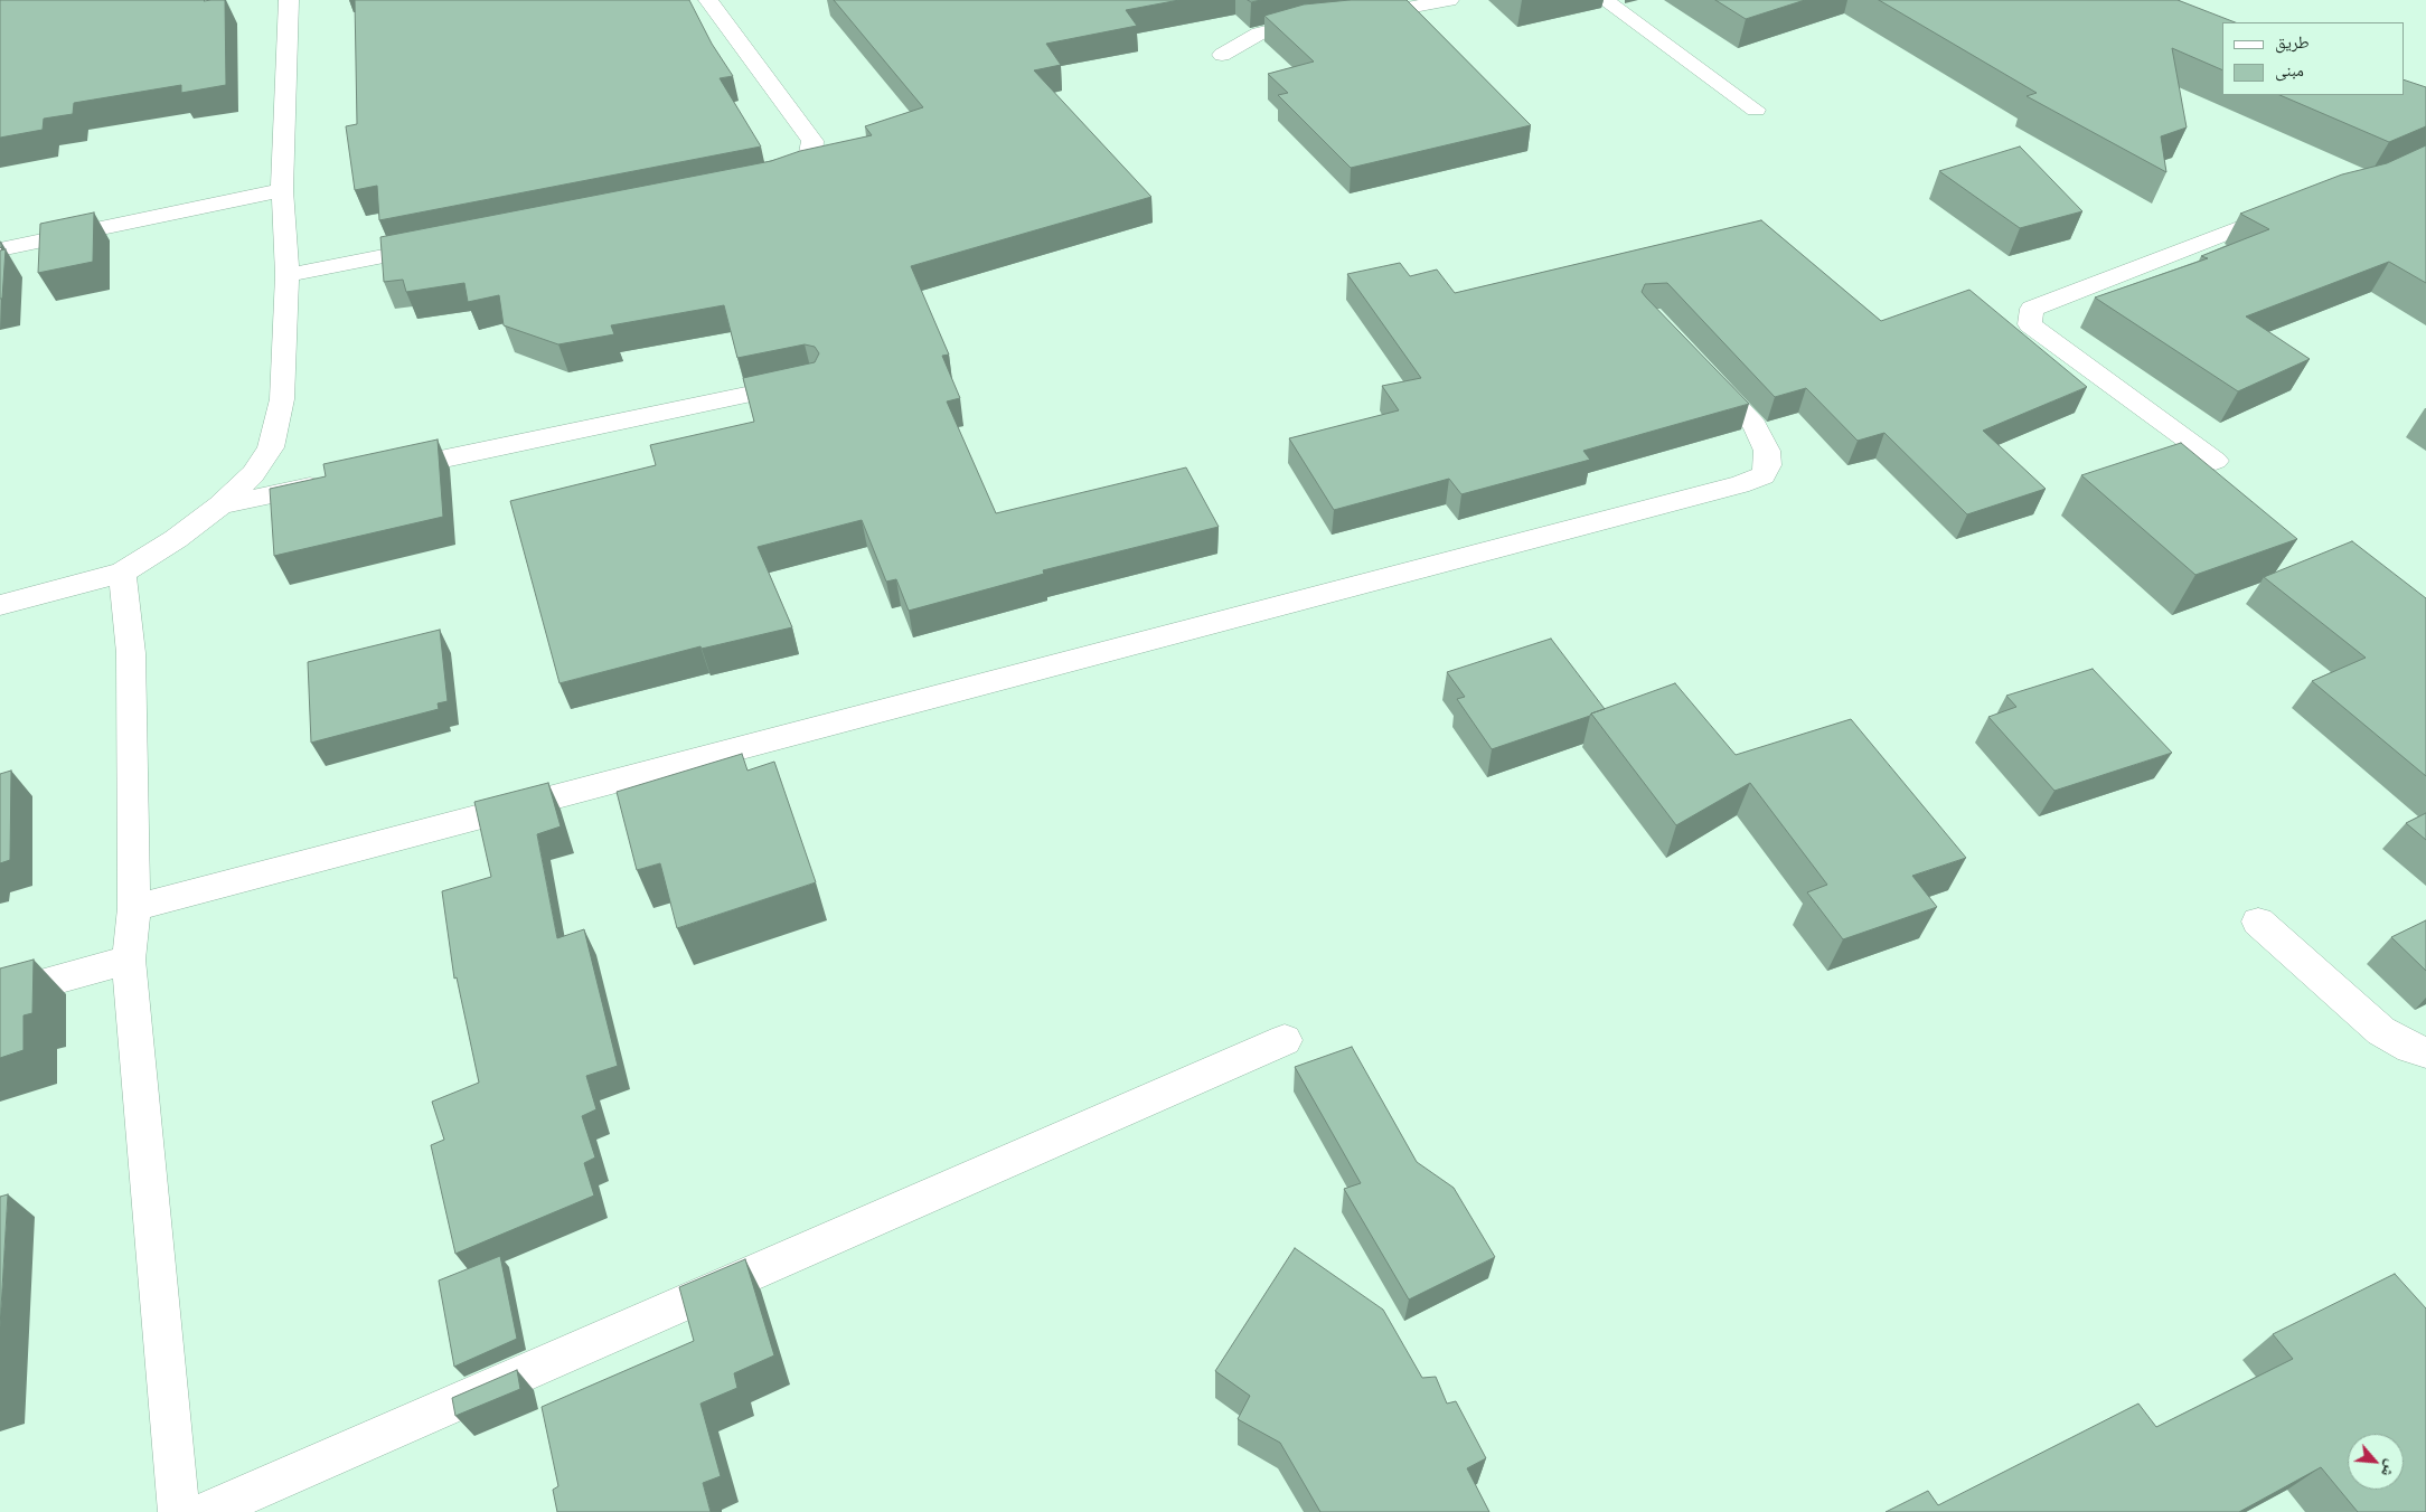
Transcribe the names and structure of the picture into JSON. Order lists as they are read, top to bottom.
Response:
{
  "legend": ["طريق", "مبنى"],
  "north": "bottom right"
}
